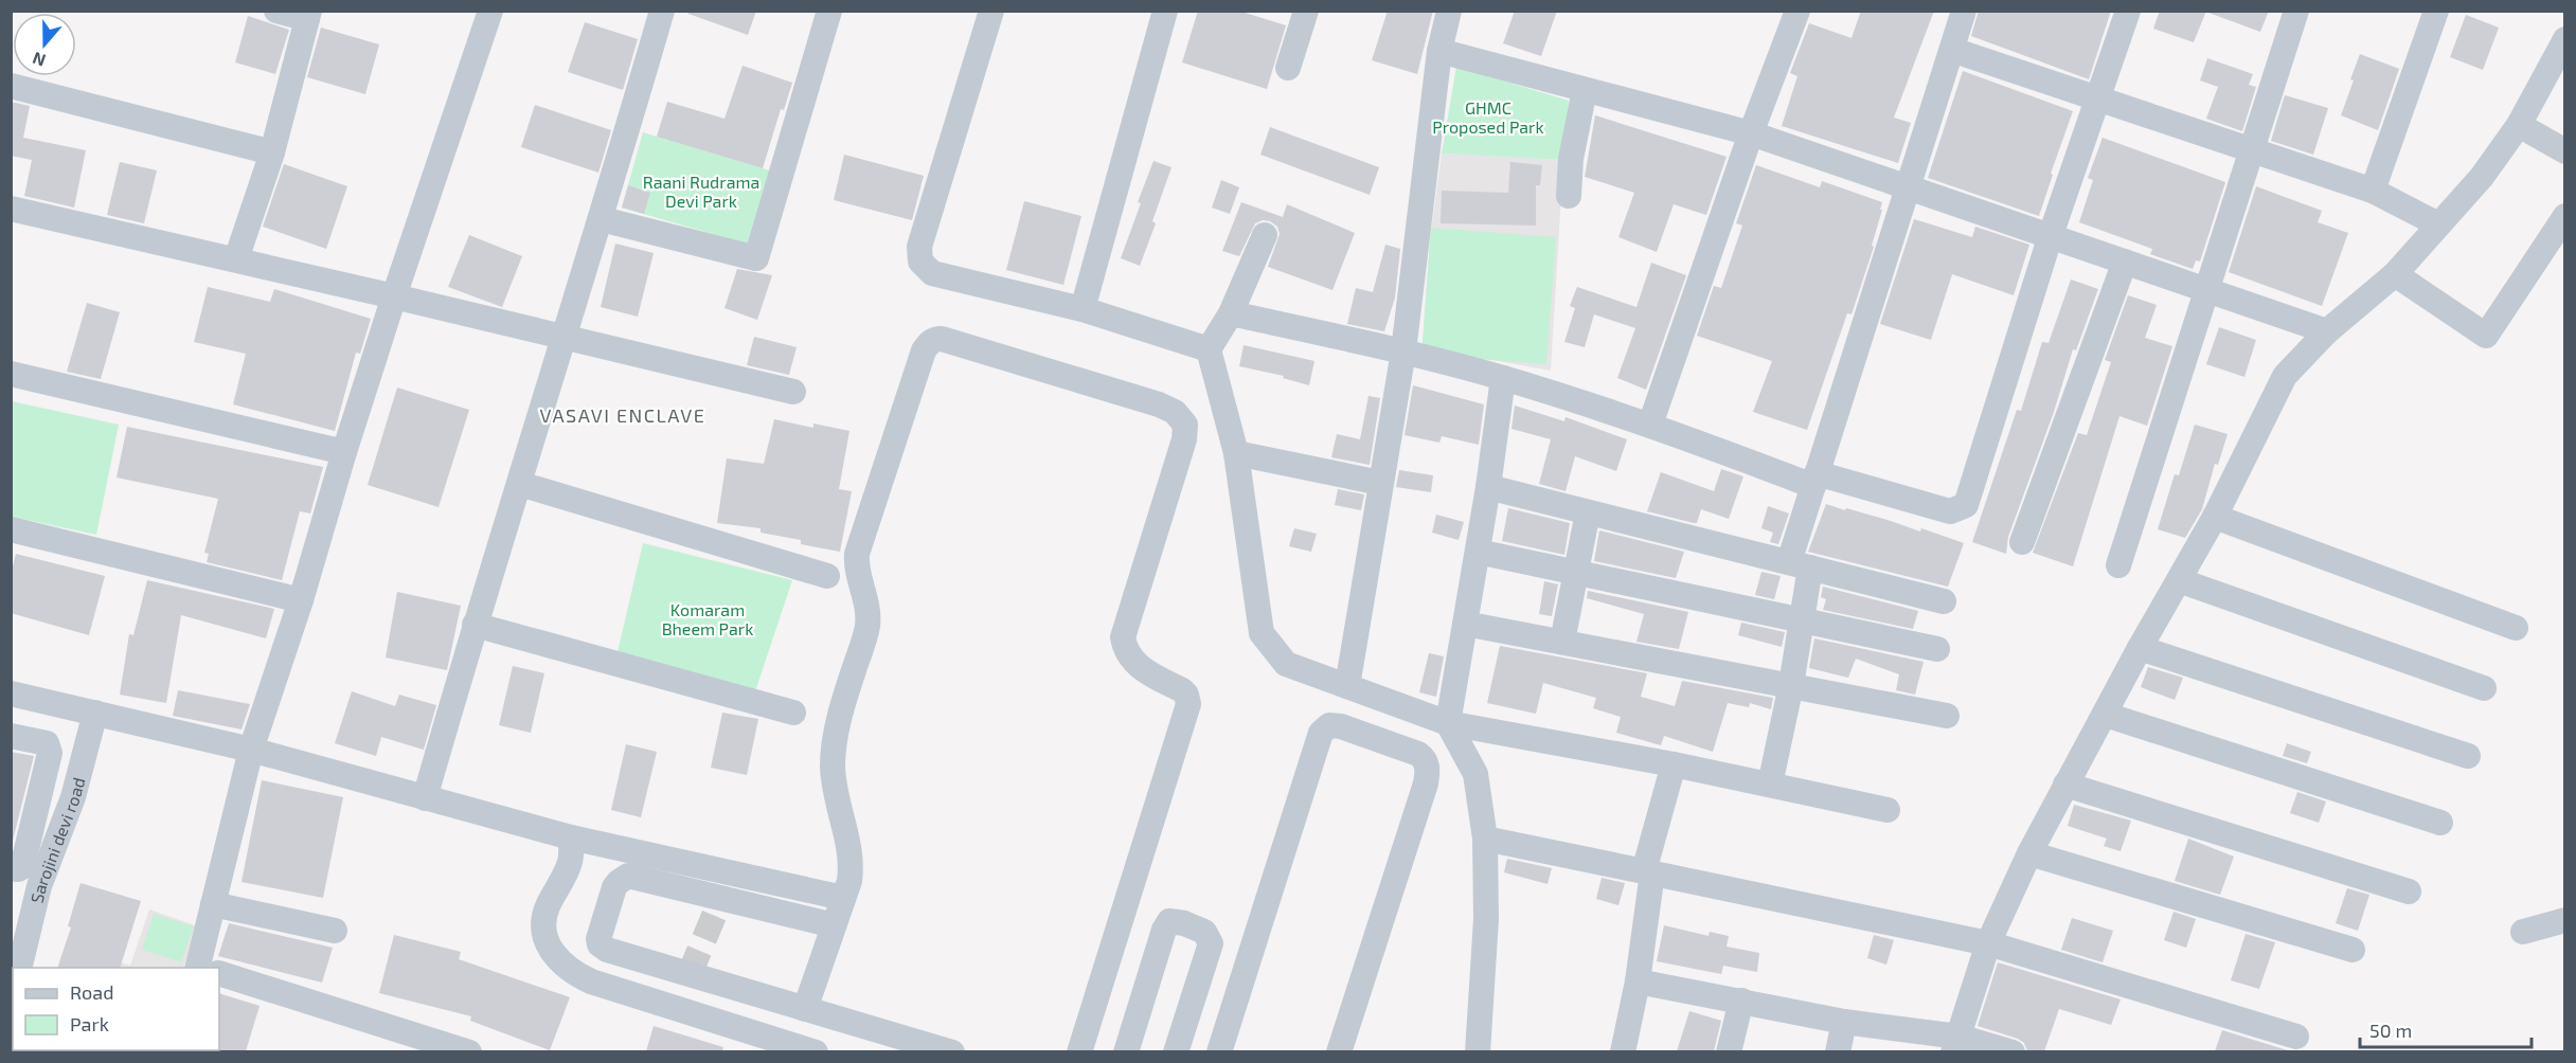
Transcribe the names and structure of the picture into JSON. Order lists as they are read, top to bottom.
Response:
{
  "streets": {
    "street": ["Sarojini devi road"]
  },
  "districts": ["VASAVI ENCLAVE"],
  "parks": ["GHMC Proposed Park", "Raani Rudrama Devi Park", "Komaram Bheem Park"],
  "legend": ["Road", "Park"],
  "scale_bar": "50 m",
  "north": "bottom"
}
